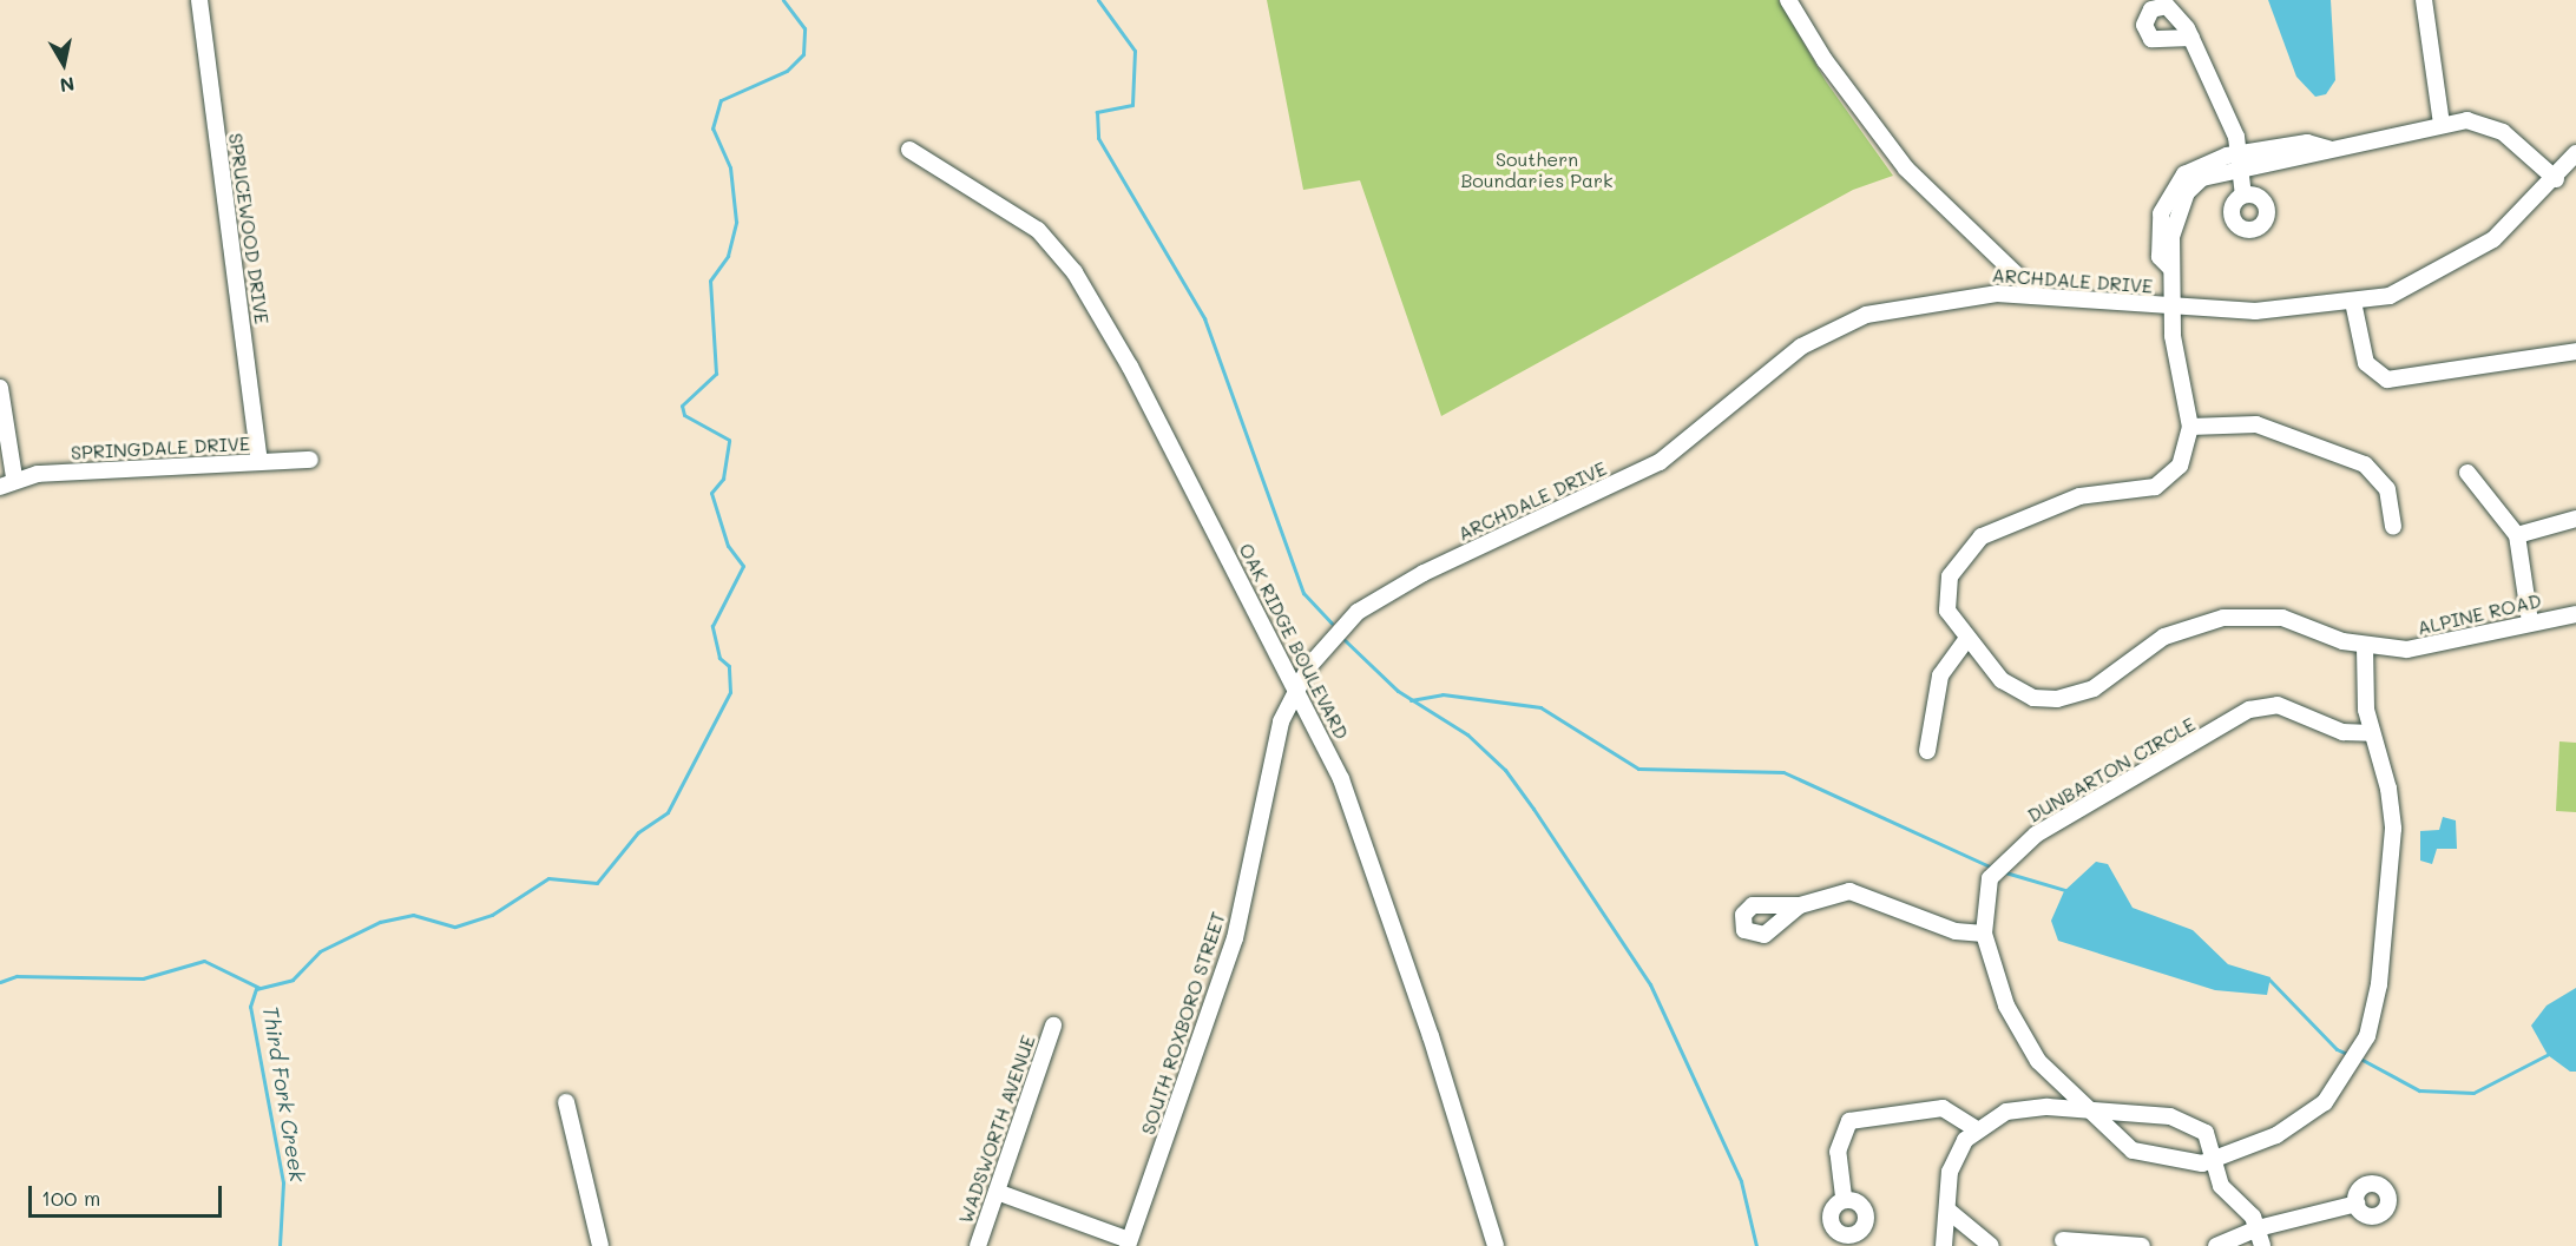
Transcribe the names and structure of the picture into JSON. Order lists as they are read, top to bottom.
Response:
{
  "streets": {
    "street": [
      "SPRUCEWOOD DRIVE",
      "ARCHDALE DRIVE",
      "SPRINGDALE DRIVE",
      "ALPINE ROAD",
      "OAK RIDGE BOULEVARD",
      "DUNBARTON CIRCLE",
      "SOUTH ROXBORO STREET",
      "WADSWORTH AVENUE"
    ]
  },
  "crossings": [
    ["SPRUCEWOOD DRIVE", "SPRINGDALE DRIVE"],
    ["ARCHDALE DRIVE", "ALPINE ROAD"],
    ["ARCHDALE DRIVE", "OAK RIDGE BOULEVARD"],
    ["ARCHDALE DRIVE", "SOUTH ROXBORO STREET"],
    ["ALPINE ROAD", "DUNBARTON CIRCLE"],
    ["OAK RIDGE BOULEVARD", "SOUTH ROXBORO STREET"]
  ],
  "water": ["Third Fork Creek"],
  "parks": ["Southern Boundaries Park"],
  "scale_bar": "100 m",
  "north": "bottom"
}
